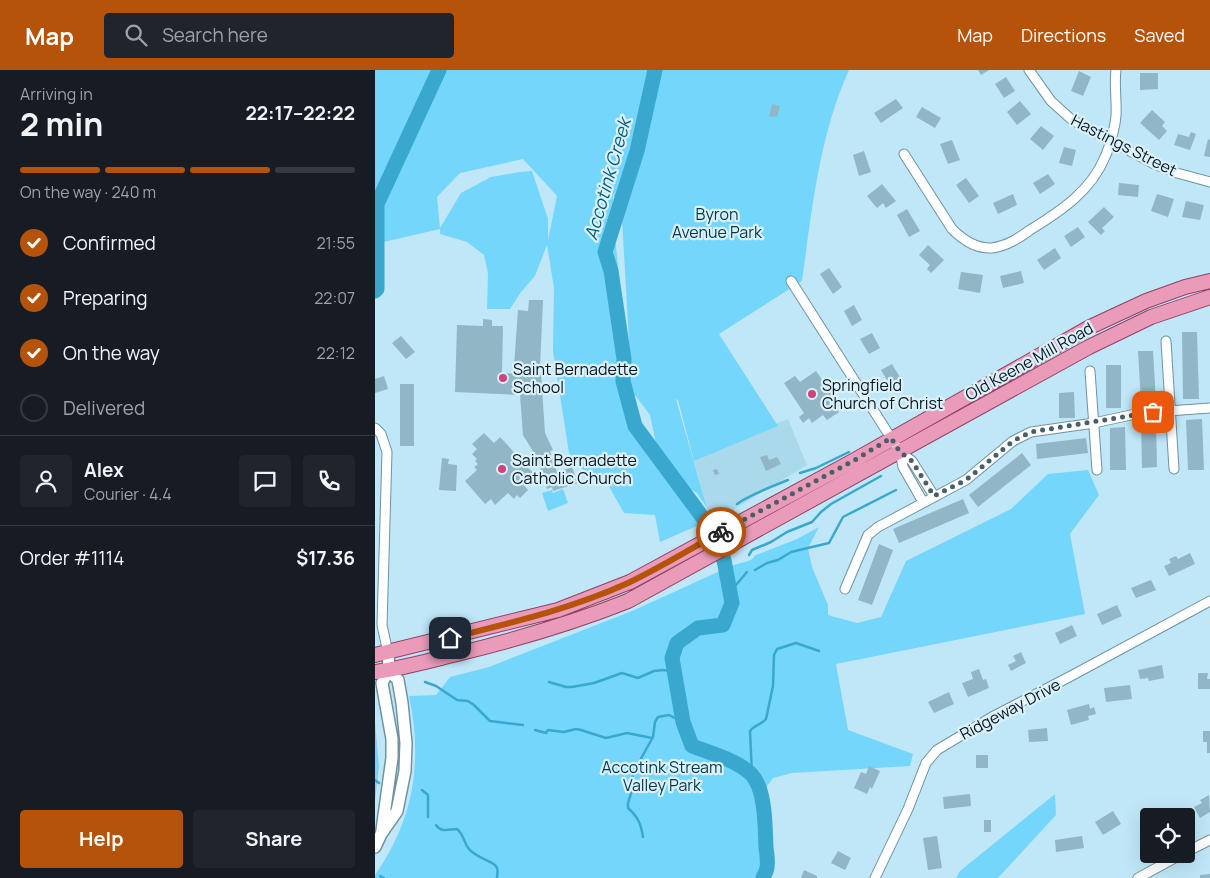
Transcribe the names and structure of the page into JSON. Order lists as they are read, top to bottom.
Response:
{
  "streets": {
    "main road": ["Old Keene Mill Road"],
    "street": ["Hastings Street", "Ridgeway Drive"]
  },
  "water": ["Accotink Creek"],
  "parks": ["Byron Avenue Park", "Accotink Stream Valley Park"],
  "places": ["Saint Bernadette School", "Springfield Church of Christ", "Saint Bernadette Catholic Church"],
  "page": {
    "header": "Map",
    "search": "Search here",
    "nav": ["Map", "Directions", "Saved"],
    "heading": ["2 min", "Arriving in", "22:17–22:22"],
    "panel": [
      "Alex",
      "Courier · 4.4",
      "Order #1114",
      "$17.36"
    ],
    "bar": "On the way · 240 m",
    "list": [
      ["Confirmed", "21:55"],
      ["Preparing", "22:07"],
      ["On the way", "22:12"],
      "Delivered"
    ],
    "buttons": ["Help", "Share"]
  }
}
